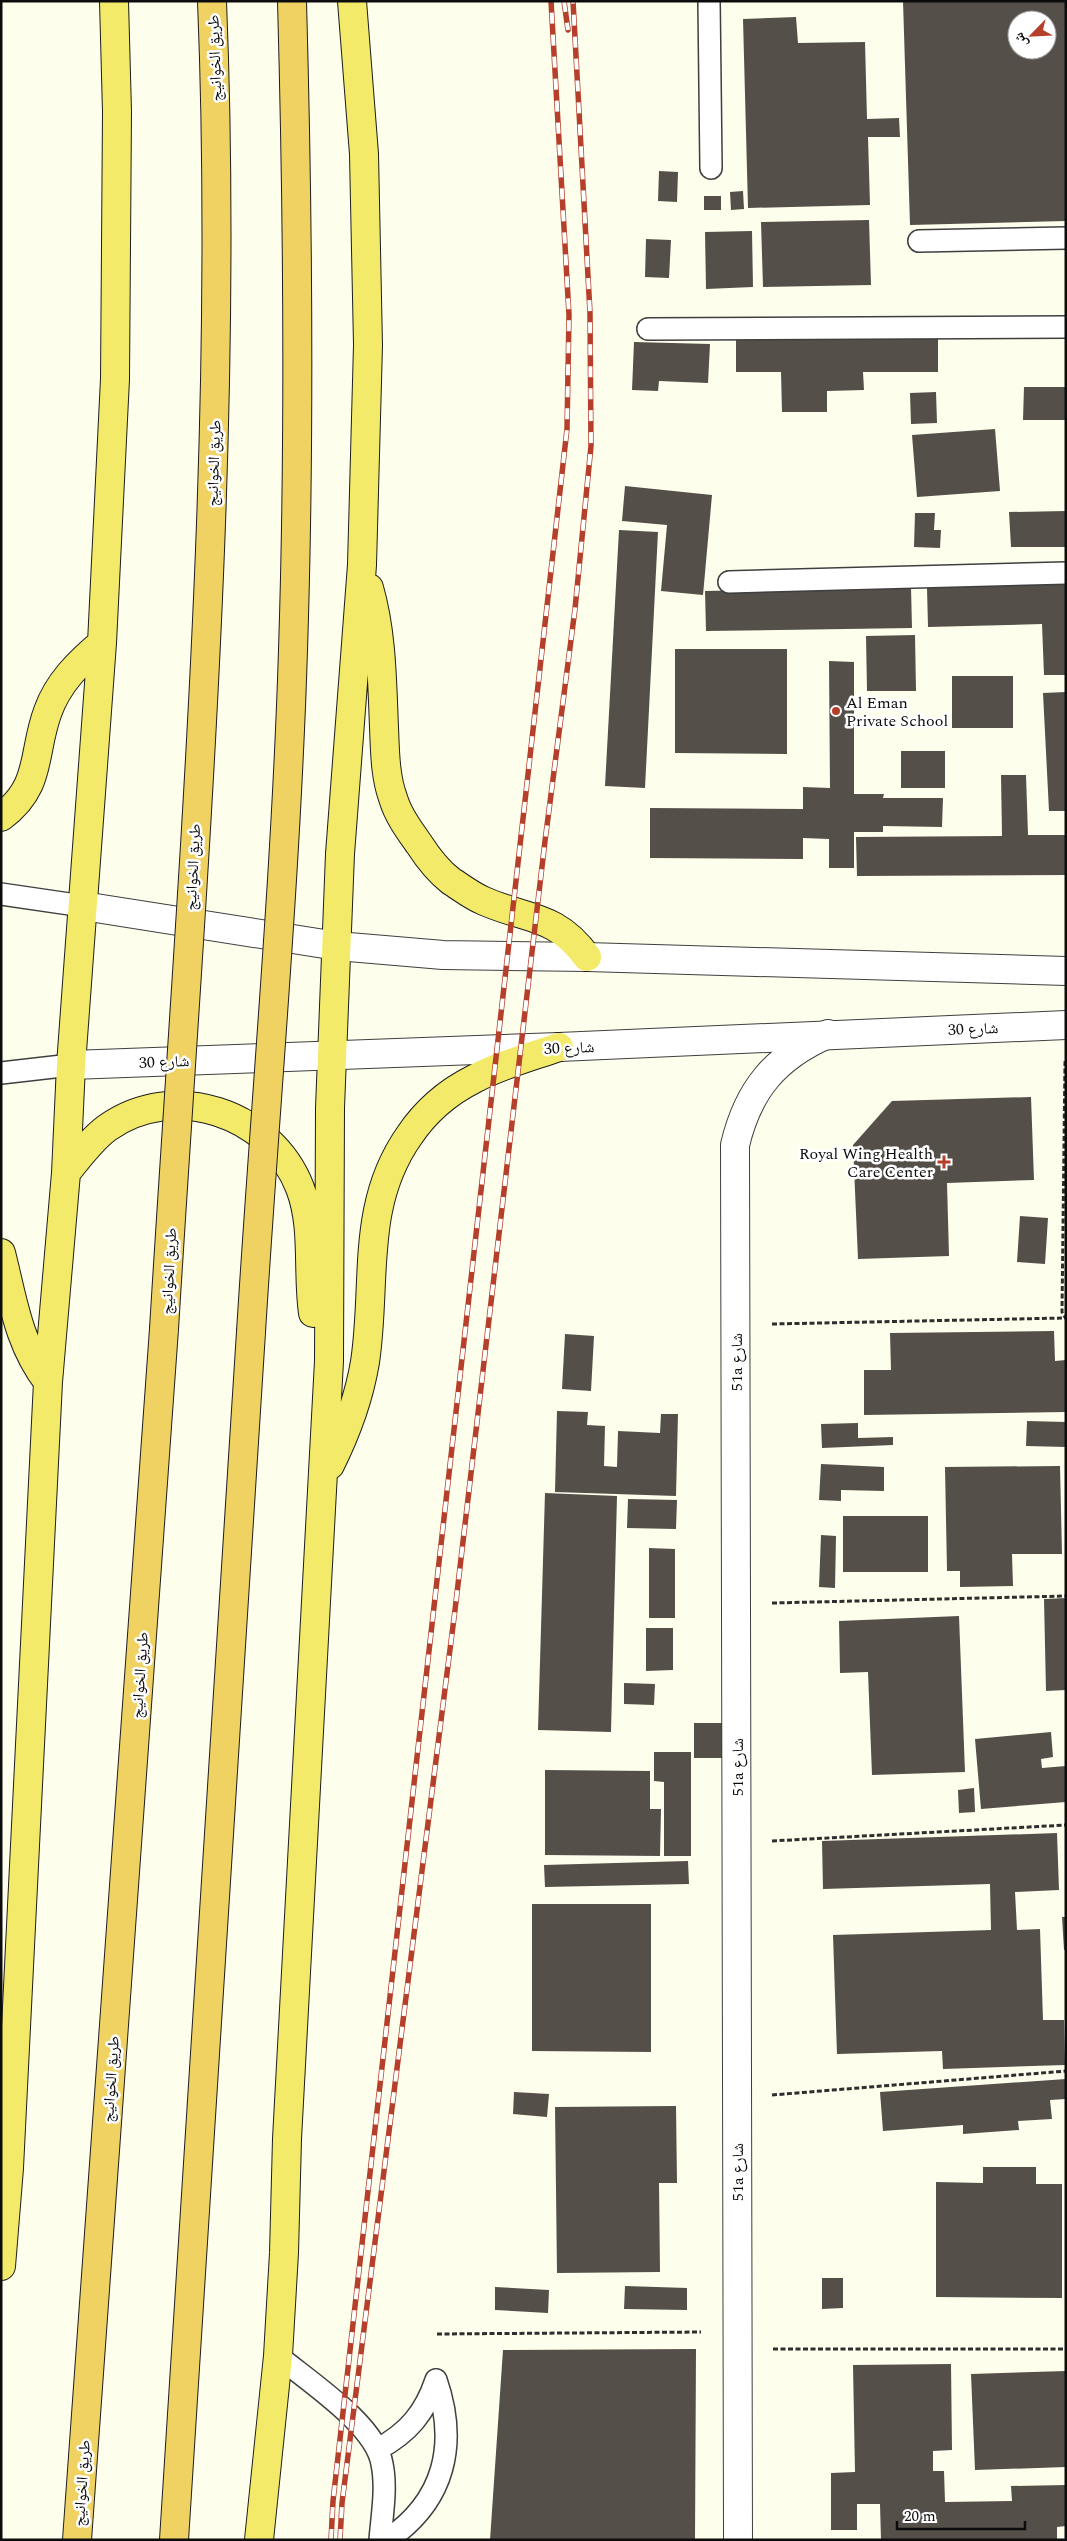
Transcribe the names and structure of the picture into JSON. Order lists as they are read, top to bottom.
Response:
{
  "streets": {
    "highway": ["طريق الخوانيج"],
    "street": ["شارع 30", "51a شارع"]
  },
  "crossings": [
    ["شارع 30", "51a شارع"]
  ],
  "places": {
    "other": ["Al Eman Private School"],
    "health": ["Royal Wing Health Care Center"]
  },
  "scale_bar": "20 m",
  "north": "bottom left"
}
